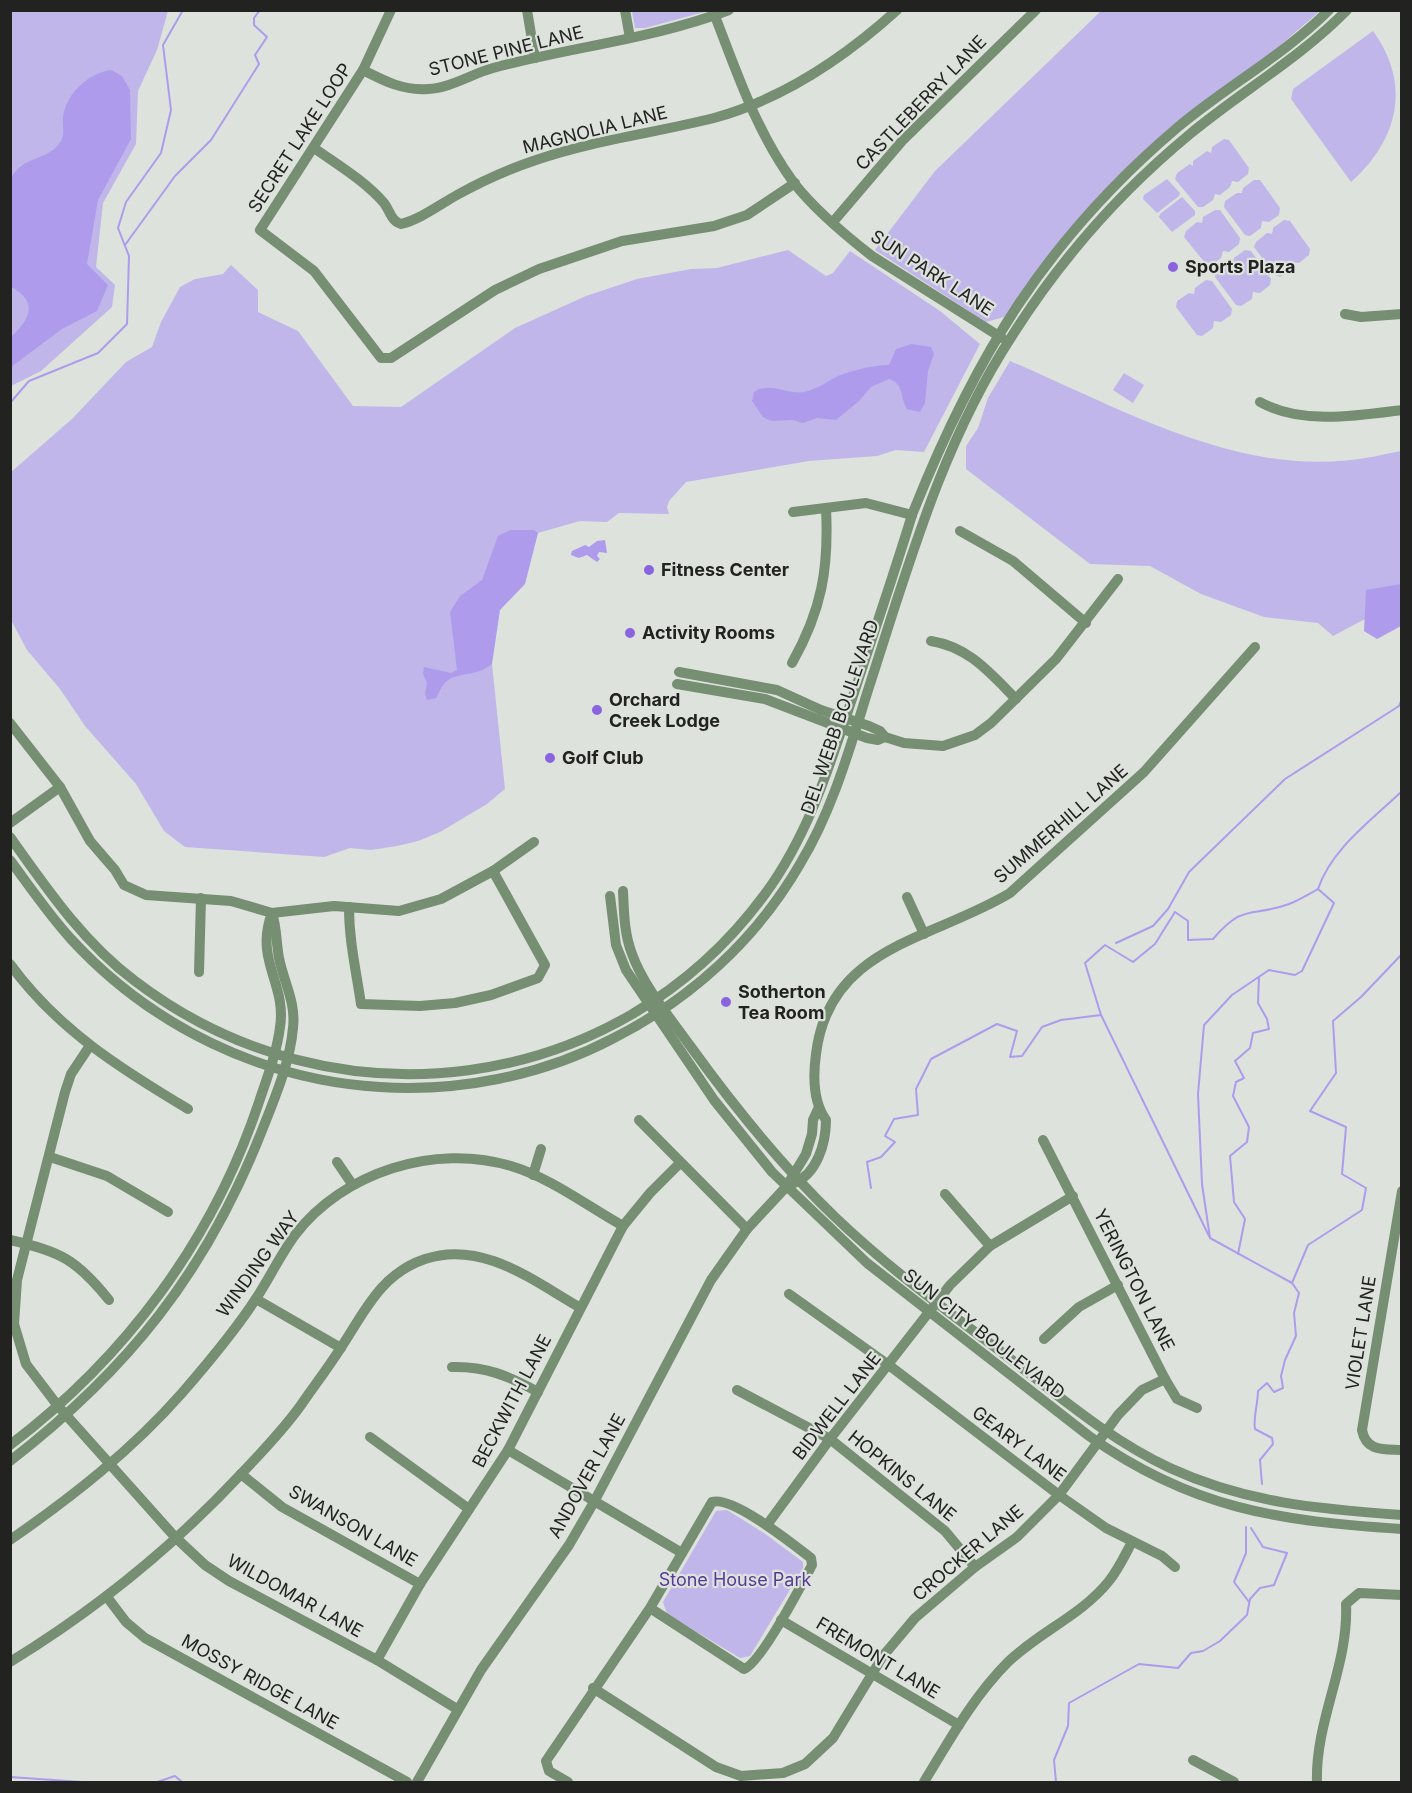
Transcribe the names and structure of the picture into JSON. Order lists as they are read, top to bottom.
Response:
{
  "streets": {
    "street": [
      "STONE PINE LANE",
      "CASTLEBERRY LANE",
      "MAGNOLIA LANE",
      "SECRET LAKE LOOP",
      "SUN PARK LANE",
      "DEL WEBB BOULEVARD",
      "SUMMERHILL LANE",
      "WINDING WAY",
      "YERINGTON LANE",
      "VIOLET LANE",
      "SUN CITY BOULEVARD",
      "BECKWITH LANE",
      "BIDWELL LANE",
      "GEARY LANE",
      "ANDOVER LANE",
      "HOPKINS LANE",
      "SWANSON LANE",
      "CROCKER LANE",
      "WILDOMAR LANE",
      "FREMONT LANE",
      "MOSSY RIDGE LANE"
    ]
  },
  "crossings": [
    ["STONE PINE LANE", "SECRET LAKE LOOP"],
    ["STONE PINE LANE", "SUN PARK LANE"],
    ["CASTLEBERRY LANE", "SUN PARK LANE"],
    ["MAGNOLIA LANE", "SECRET LAKE LOOP"],
    ["MAGNOLIA LANE", "SUN PARK LANE"],
    ["SECRET LAKE LOOP", "SUN PARK LANE"],
    ["SUN PARK LANE", "DEL WEBB BOULEVARD"],
    ["DEL WEBB BOULEVARD", "SUN CITY BOULEVARD"],
    ["SUMMERHILL LANE", "SUN CITY BOULEVARD"],
    ["SUMMERHILL LANE", "ANDOVER LANE"],
    ["WINDING WAY", "BECKWITH LANE"],
    ["WINDING WAY", "WILDOMAR LANE"],
    ["YERINGTON LANE", "BIDWELL LANE"],
    ["YERINGTON LANE", "CROCKER LANE"],
    ["SUN CITY BOULEVARD", "BIDWELL LANE"],
    ["SUN CITY BOULEVARD", "ANDOVER LANE"],
    ["SUN CITY BOULEVARD", "CROCKER LANE"],
    ["BECKWITH LANE", "SWANSON LANE"],
    ["BECKWITH LANE", "WILDOMAR LANE"],
    ["BIDWELL LANE", "GEARY LANE"],
    ["BIDWELL LANE", "HOPKINS LANE"],
    ["GEARY LANE", "CROCKER LANE"],
    ["ANDOVER LANE", "WILDOMAR LANE"],
    ["HOPKINS LANE", "CROCKER LANE"],
    ["CROCKER LANE", "FREMONT LANE"]
  ],
  "parks": ["Stone House Park"],
  "places": [
    "Sports Plaza",
    "Fitness Center",
    "Activity Rooms",
    "Orchard Creek Lodge",
    "Golf Club",
    "Sotherton Tea Room"
  ]
}
